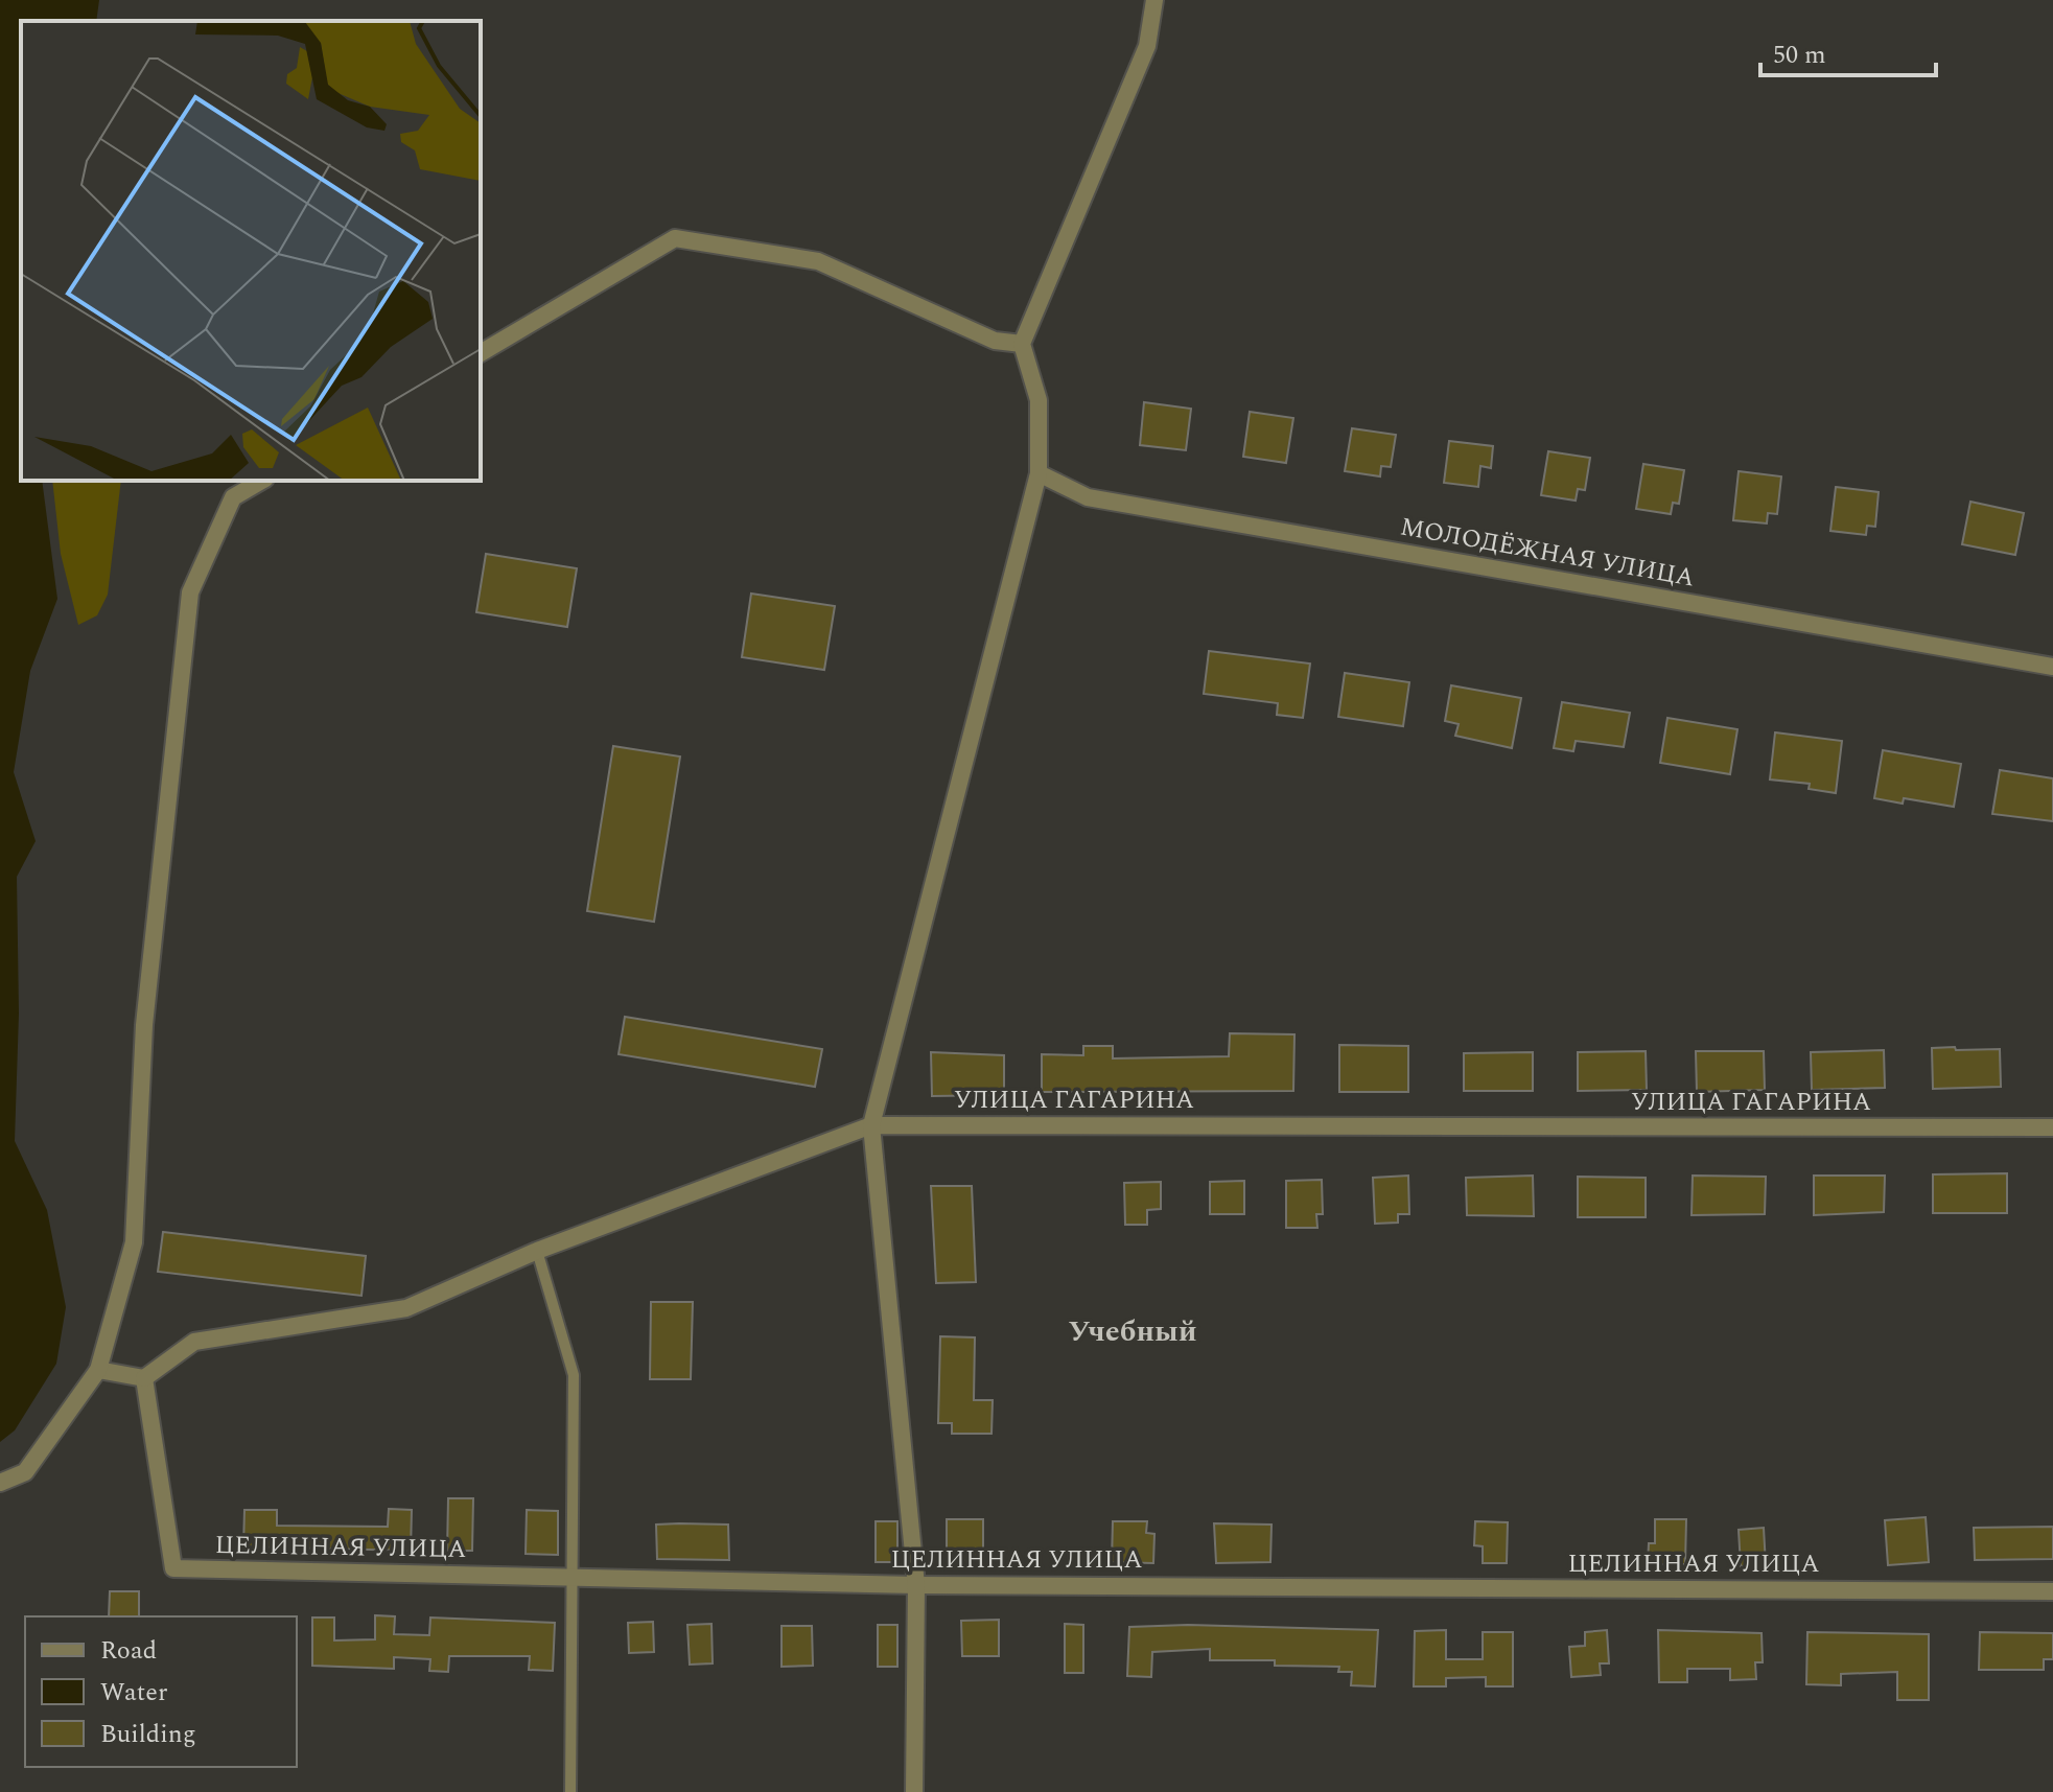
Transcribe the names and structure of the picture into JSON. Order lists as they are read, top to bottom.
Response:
{
  "streets": {
    "street": ["МОЛОДЁЖНАЯ УЛИЦА", "УЛИЦА ГАГАРИНА", "ЦЕЛИННАЯ УЛИЦА"]
  },
  "crossings": [
    ["УЛИЦА ГАГАРИНА", "ЦЕЛИННАЯ УЛИЦА"]
  ],
  "districts": ["Учебный"],
  "legend": ["Road", "Water", "Building"],
  "scale_bar": "50 m"
}
